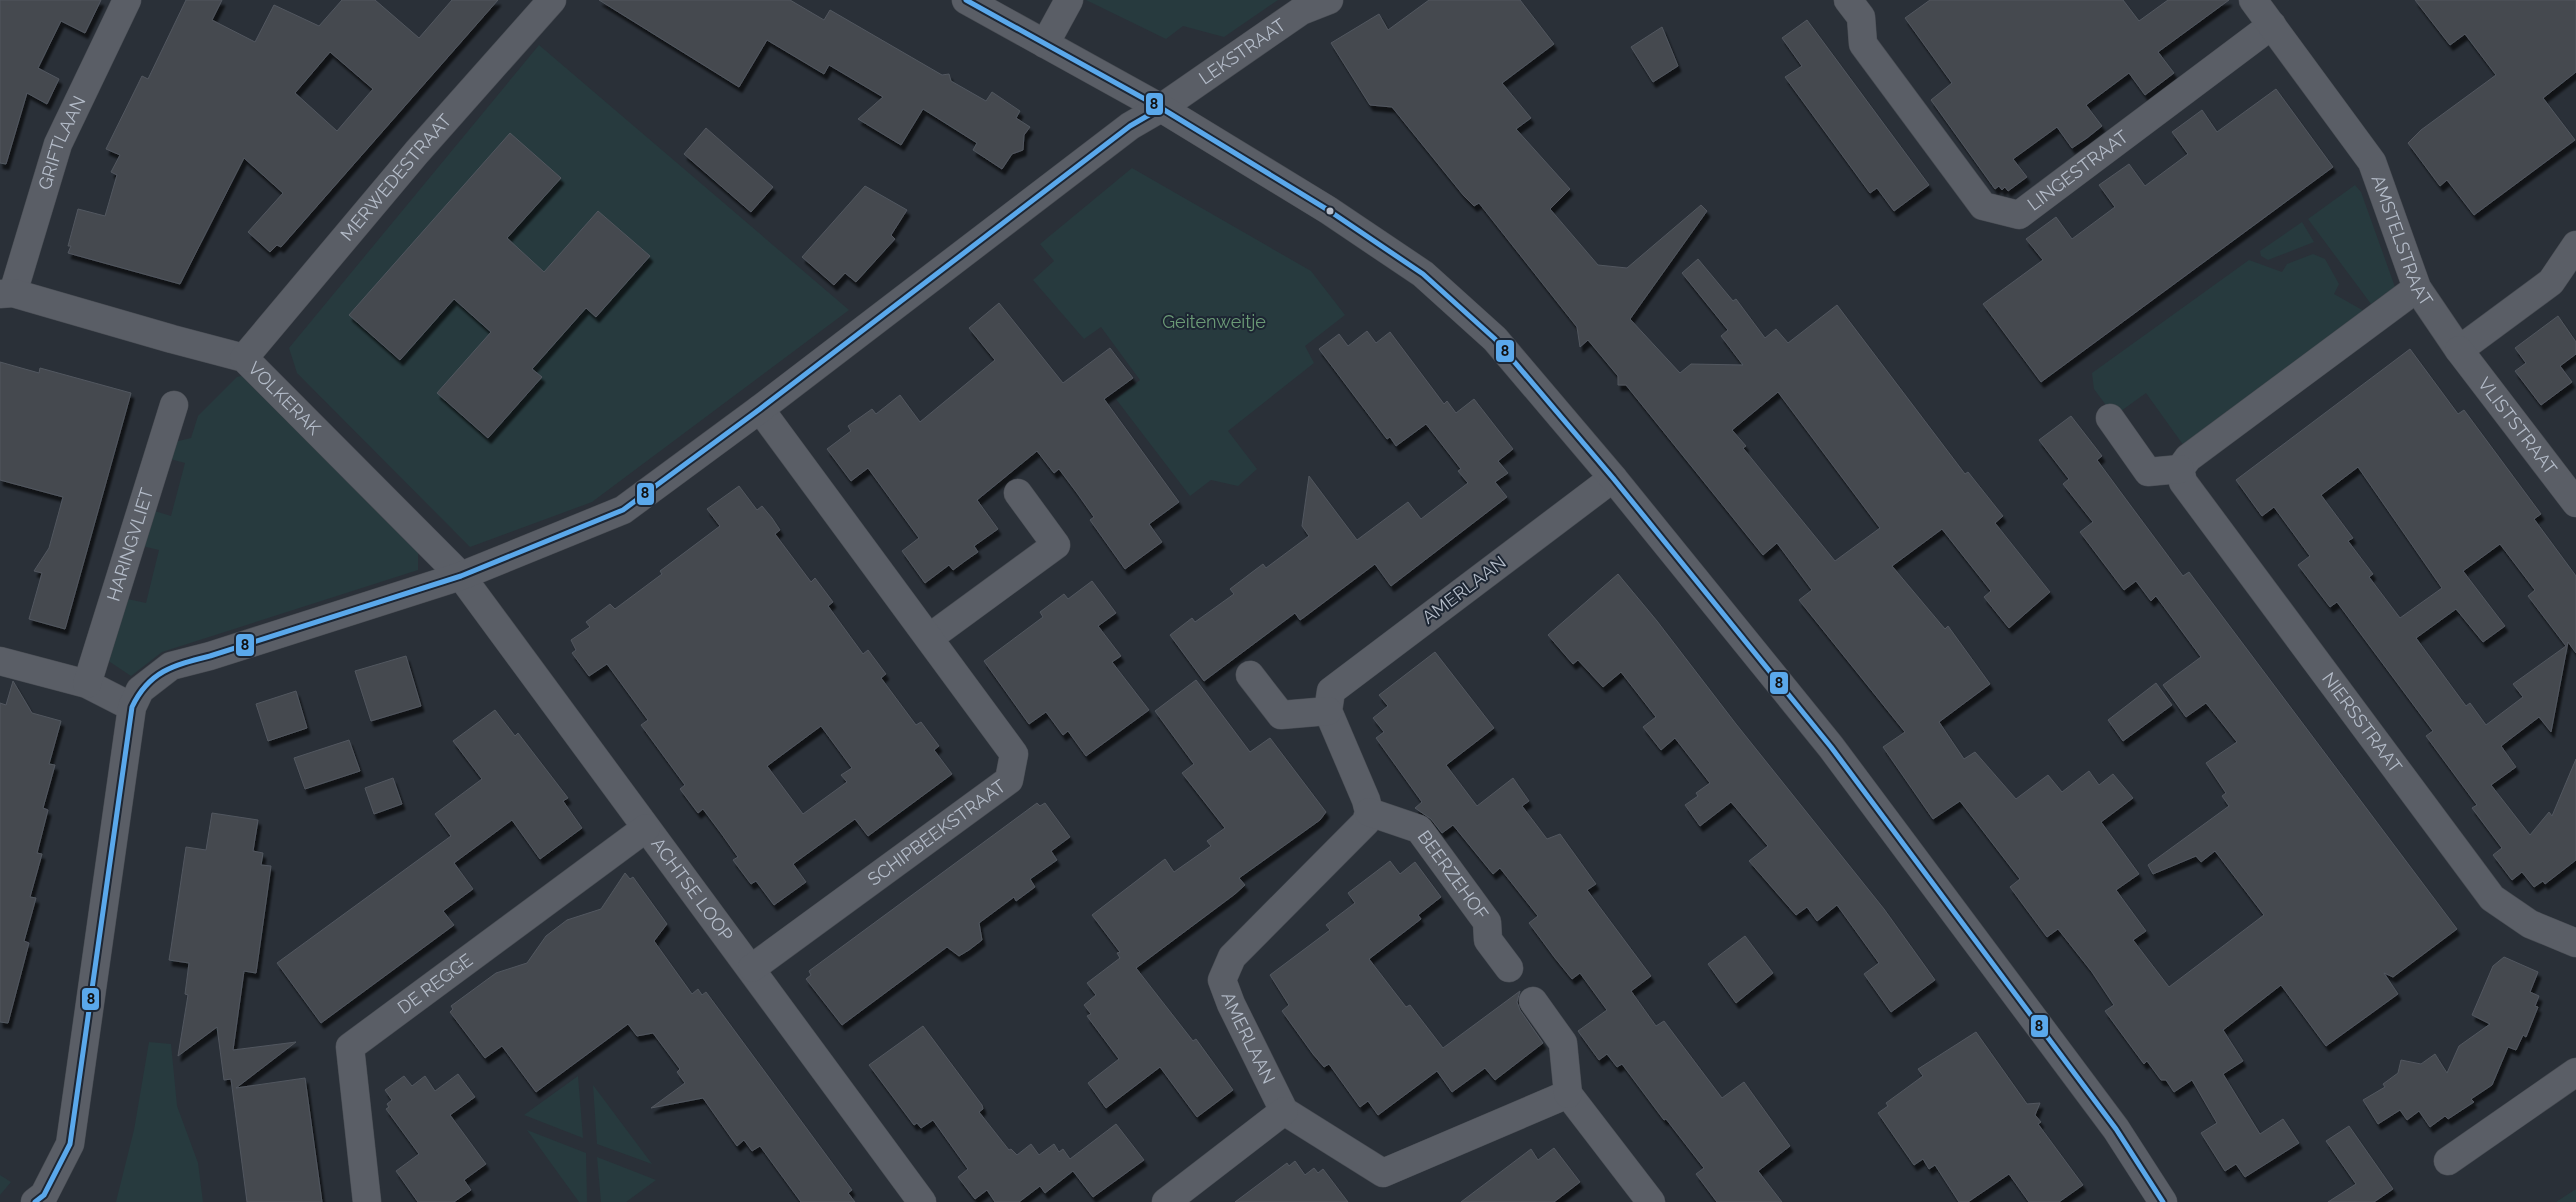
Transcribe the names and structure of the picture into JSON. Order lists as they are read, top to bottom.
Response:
{
  "streets": {
    "street": [
      "LEKSTRAAT",
      "GRIFTLAAN",
      "LINGESTRAAT",
      "MERWEDESTRAAT",
      "AMSTELSTRAAT",
      "VOLKERAK",
      "VLISTSTRAAT",
      "HARINGVLIET",
      "AMERLAAN",
      "NIERSSTRAAT",
      "SCHIPBEEKSTRAAT",
      "BEERZEHOF",
      "ACHTSE LOOP",
      "DE REGGE"
    ]
  },
  "crossings": [
    ["LEKSTRAAT", "VOLKERAK"],
    ["LEKSTRAAT", "SCHIPBEEKSTRAAT"],
    ["LEKSTRAAT", "ACHTSE LOOP"],
    ["GRIFTLAAN", "VOLKERAK"],
    ["LINGESTRAAT", "AMSTELSTRAAT"],
    ["MERWEDESTRAAT", "VOLKERAK"],
    ["AMSTELSTRAAT", "VLISTSTRAAT"],
    ["VOLKERAK", "ACHTSE LOOP"],
    ["AMERLAAN", "BEERZEHOF"],
    ["SCHIPBEEKSTRAAT", "ACHTSE LOOP"],
    ["ACHTSE LOOP", "DE REGGE"]
  ],
  "parks": ["Geitenweitje"],
  "lines": ["transit line 8"]
}
